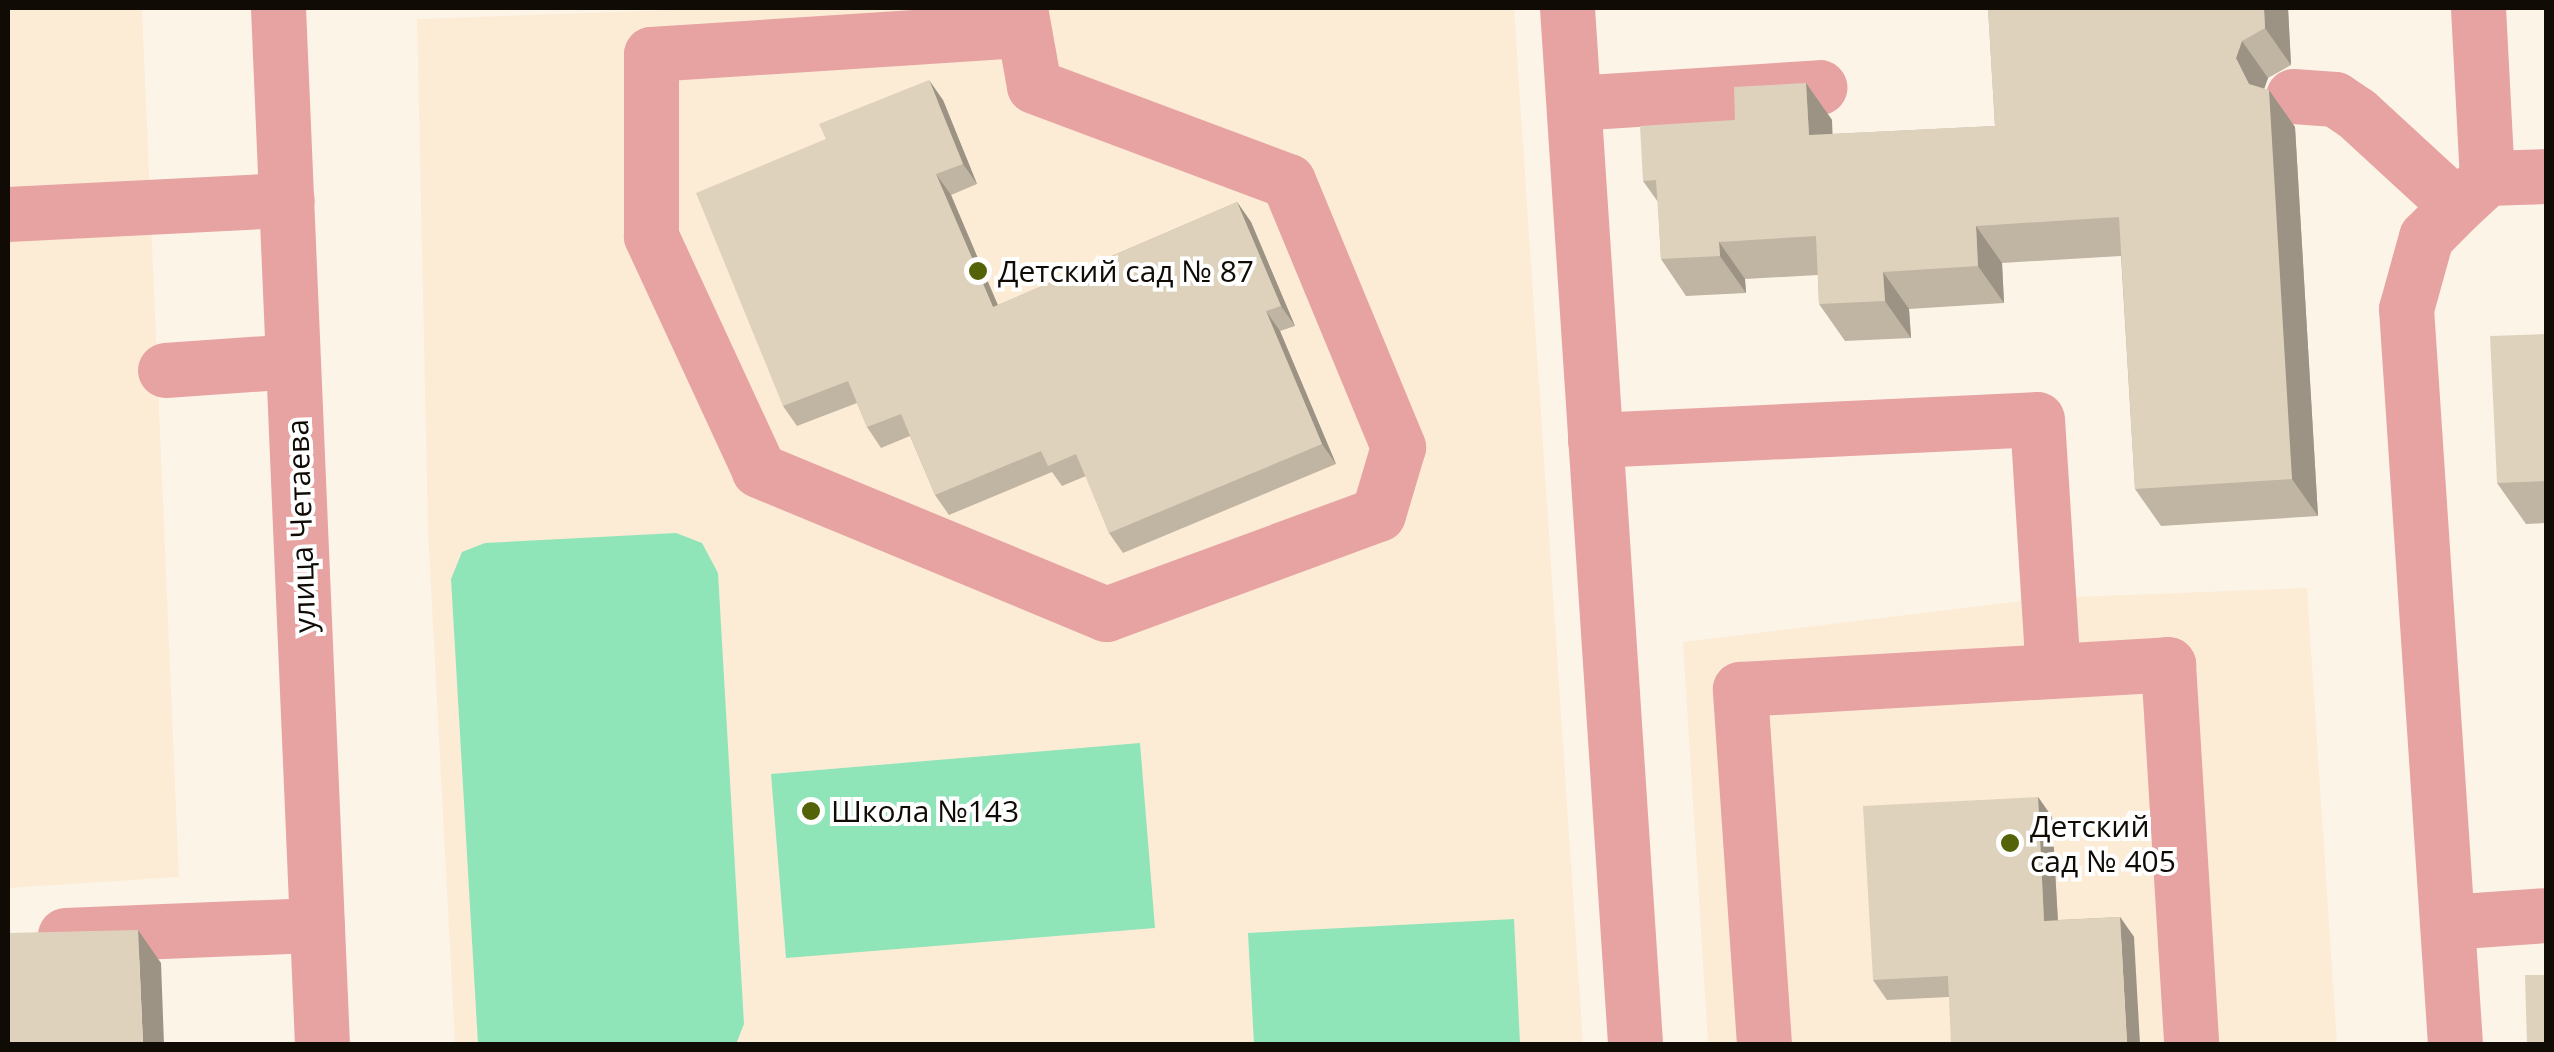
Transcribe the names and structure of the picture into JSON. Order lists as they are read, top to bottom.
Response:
{
  "streets": {
    "street": ["улица Четаева"]
  },
  "places": ["Детский сад № 87", "Школа №143", "Детский сад № 405"]
}
